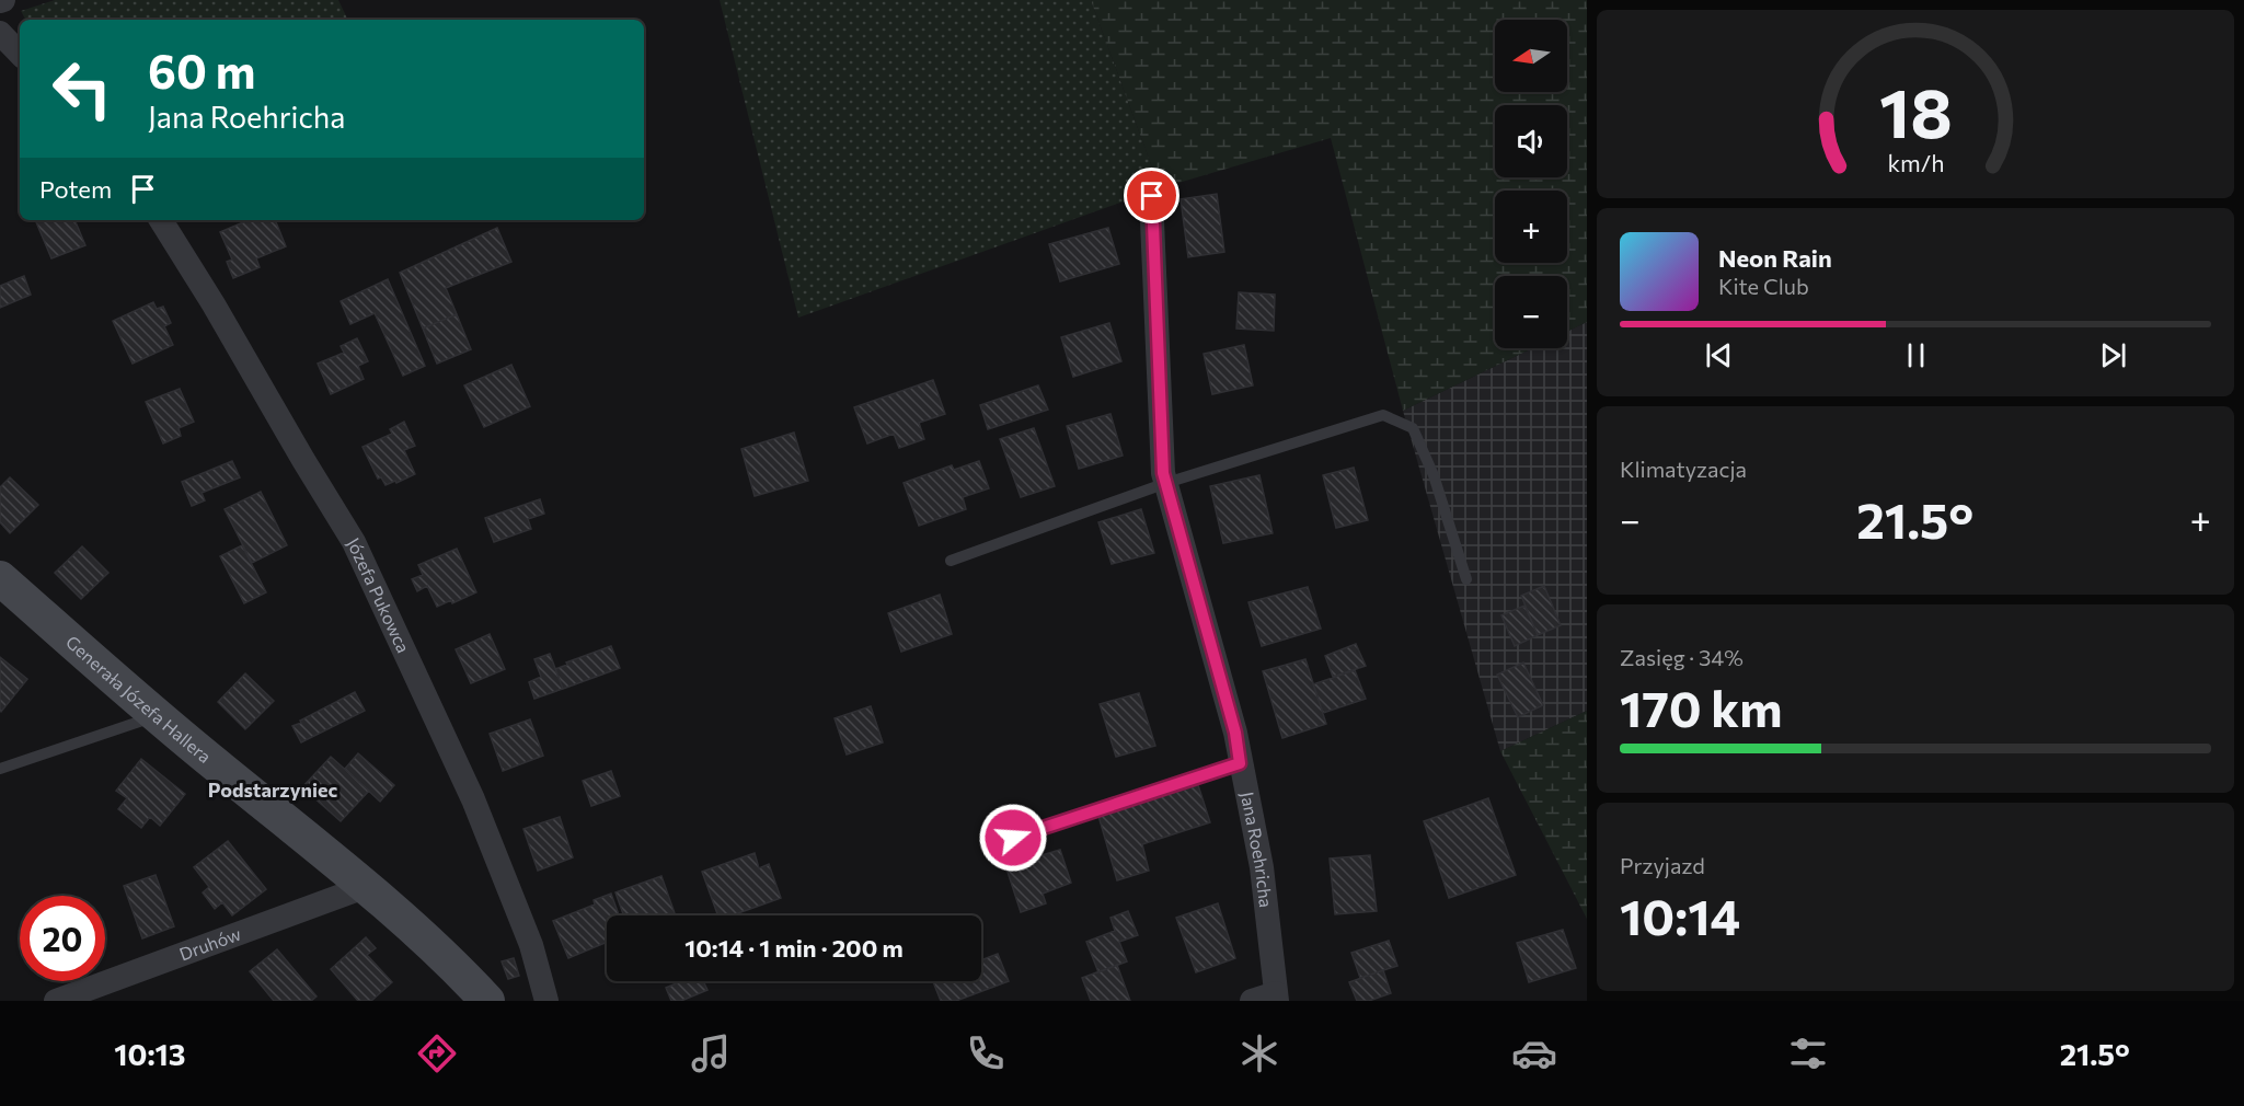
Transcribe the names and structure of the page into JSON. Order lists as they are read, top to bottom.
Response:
{
  "streets": {
    "street": [
      "Józefa Pukowca",
      "Generała Józefa Hallera",
      "Jana Roehricha",
      "Druhów"
    ]
  },
  "crossings": [
    ["Generała Józefa Hallera", "Druhów"]
  ],
  "districts": ["Podstarzyniec"],
  "north": "left",
  "page": {
    "map_buttons": ["+", "−"],
    "turn": ["60 m", "Jana Roehricha"],
    "then": "Potem",
    "song": ["Neon Rain", "Kite Club"],
    "tile": [
      "Klimatyzacja",
      ["Zasięg · 34%", "170 km"],
      ["Przyjazd", "10:14"]
    ],
    "heat": ["−", "21.5°", "+"],
    "limit": "20",
    "trip": "10:14 · 1 min · 200 m",
    "tabs": ["10:13", "21.5°"],
    "gauge": ["18", "km/h"]
  }
}
